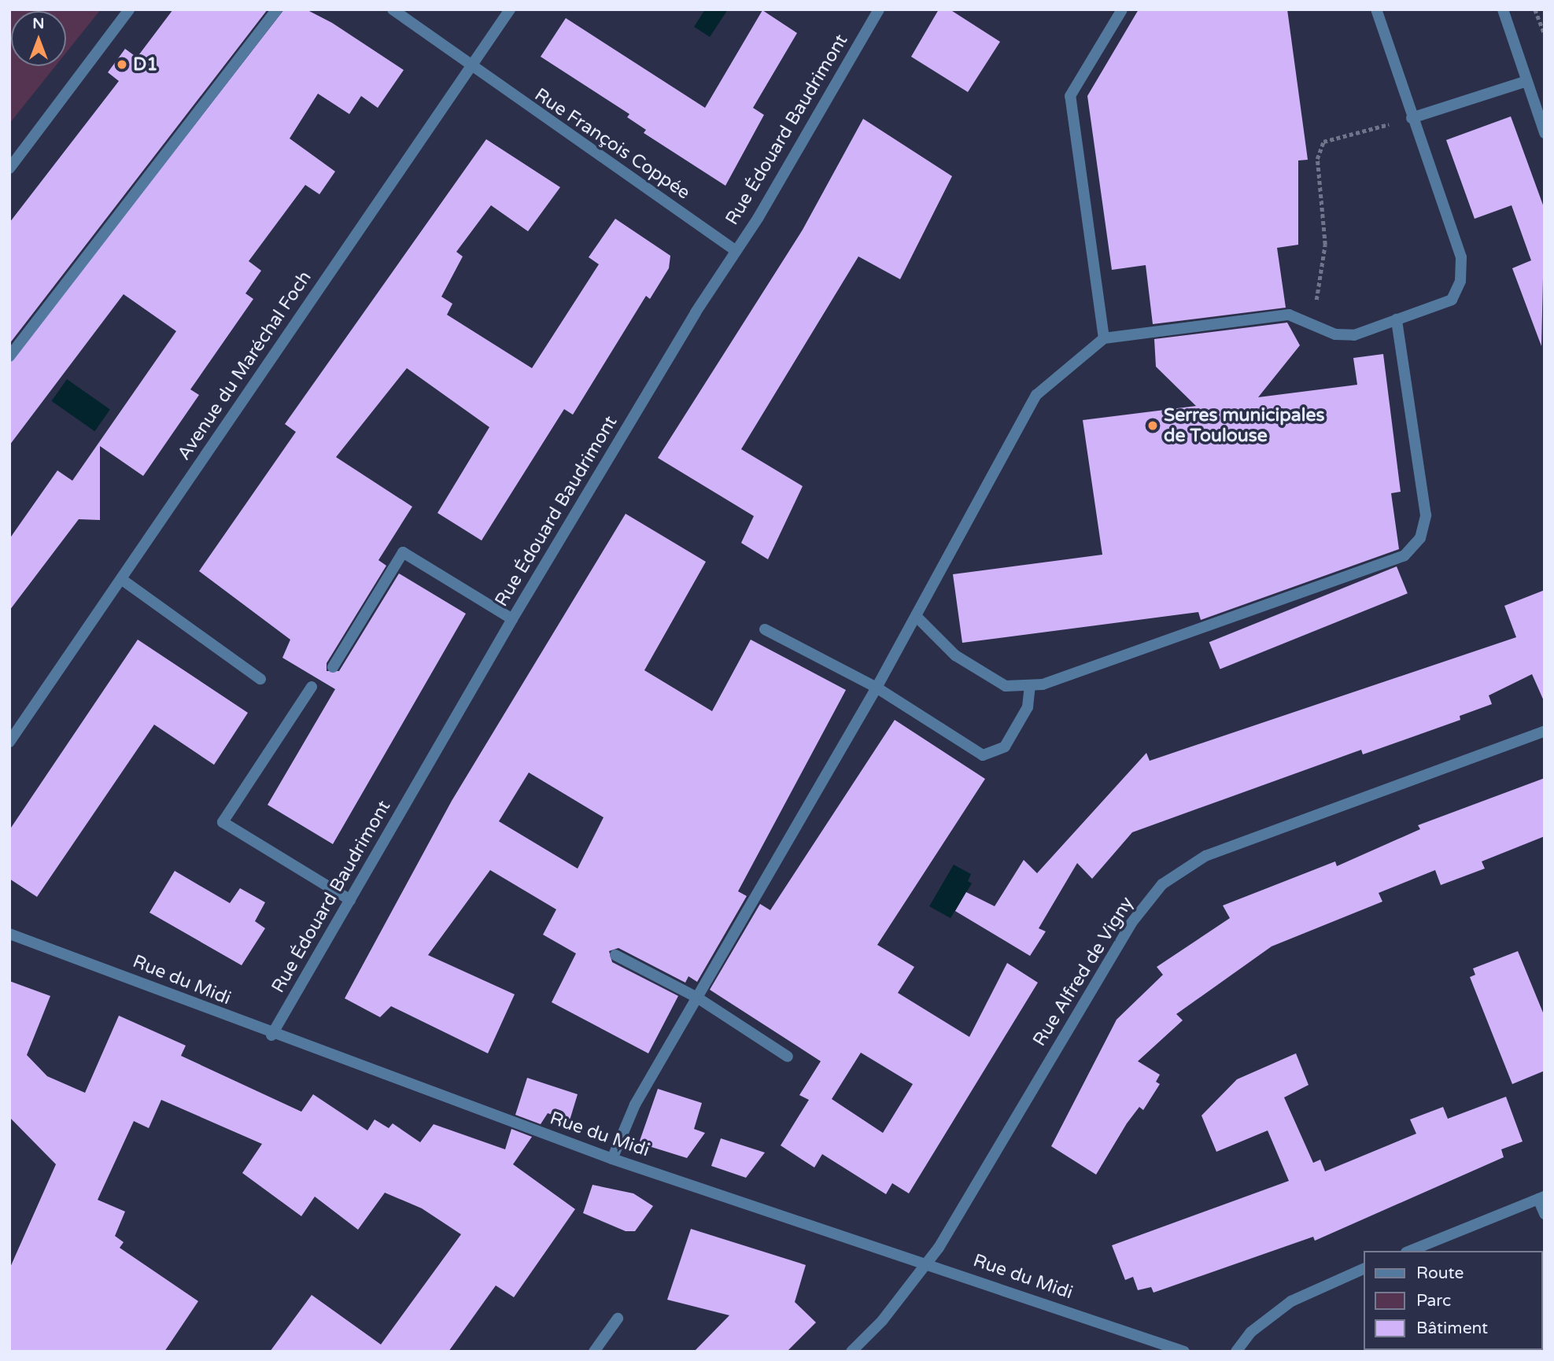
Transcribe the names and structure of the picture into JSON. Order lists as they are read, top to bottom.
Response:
{
  "streets": {
    "street": [
      "Rue Édouard Baudrimont",
      "Rue François Coppée",
      "Avenue du Maréchal Foch",
      "Rue Alfred de Vigny",
      "Rue du Midi"
    ]
  },
  "crossings": [
    ["Rue Édouard Baudrimont", "Rue François Coppée"],
    ["Rue Édouard Baudrimont", "Rue du Midi"],
    ["Rue François Coppée", "Avenue du Maréchal Foch"],
    ["Rue Alfred de Vigny", "Rue du Midi"]
  ],
  "places": ["D1", "Serres municipales de Toulouse"],
  "legend": ["Route", "Parc", "Bâtiment"],
  "north": "top"
}
